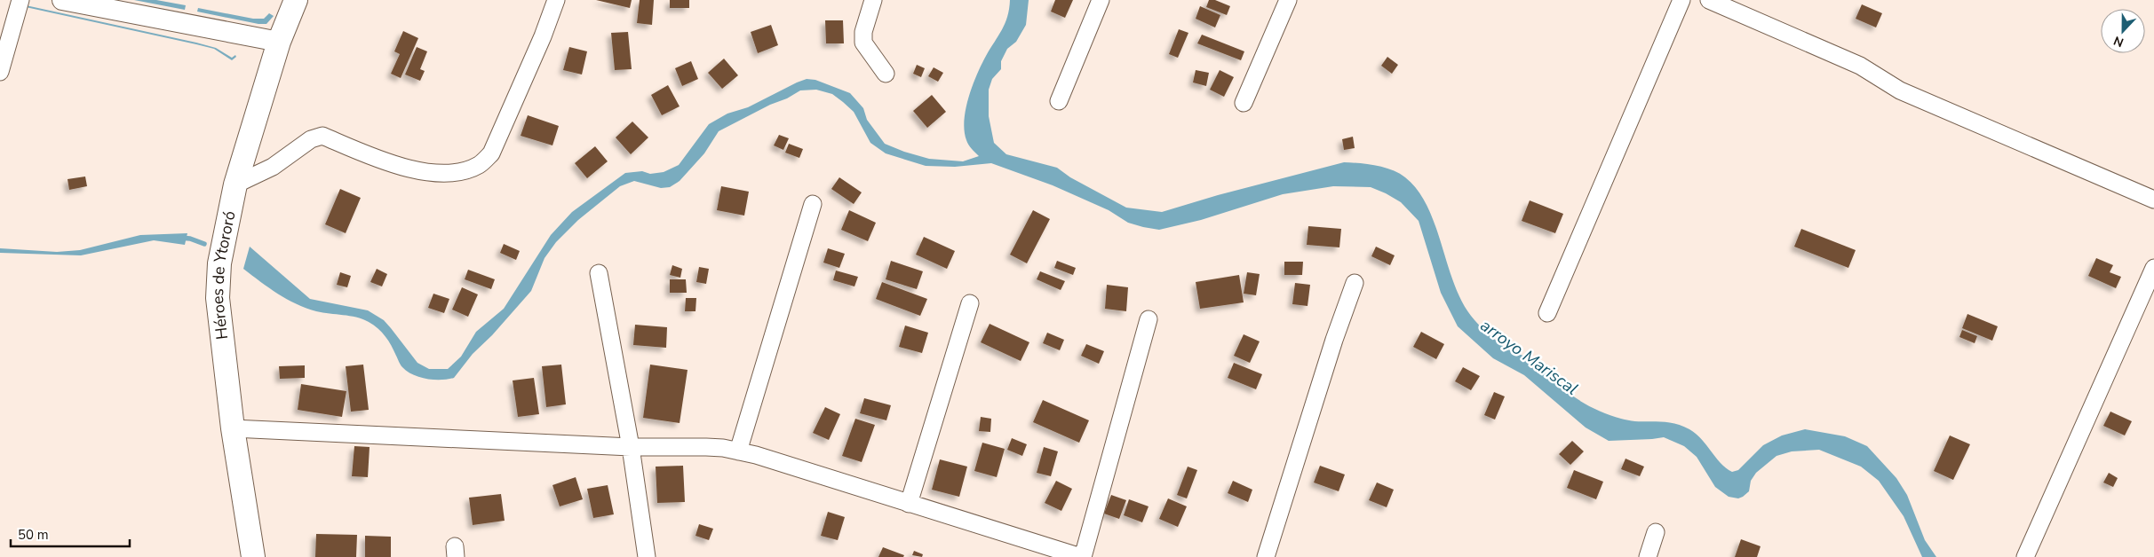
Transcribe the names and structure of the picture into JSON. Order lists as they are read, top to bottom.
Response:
{
  "streets": {
    "main road": ["Héroes de Ytororó"]
  },
  "water": ["arroyo Mariscal"],
  "scale_bar": "50 m",
  "north": "bottom"
}
